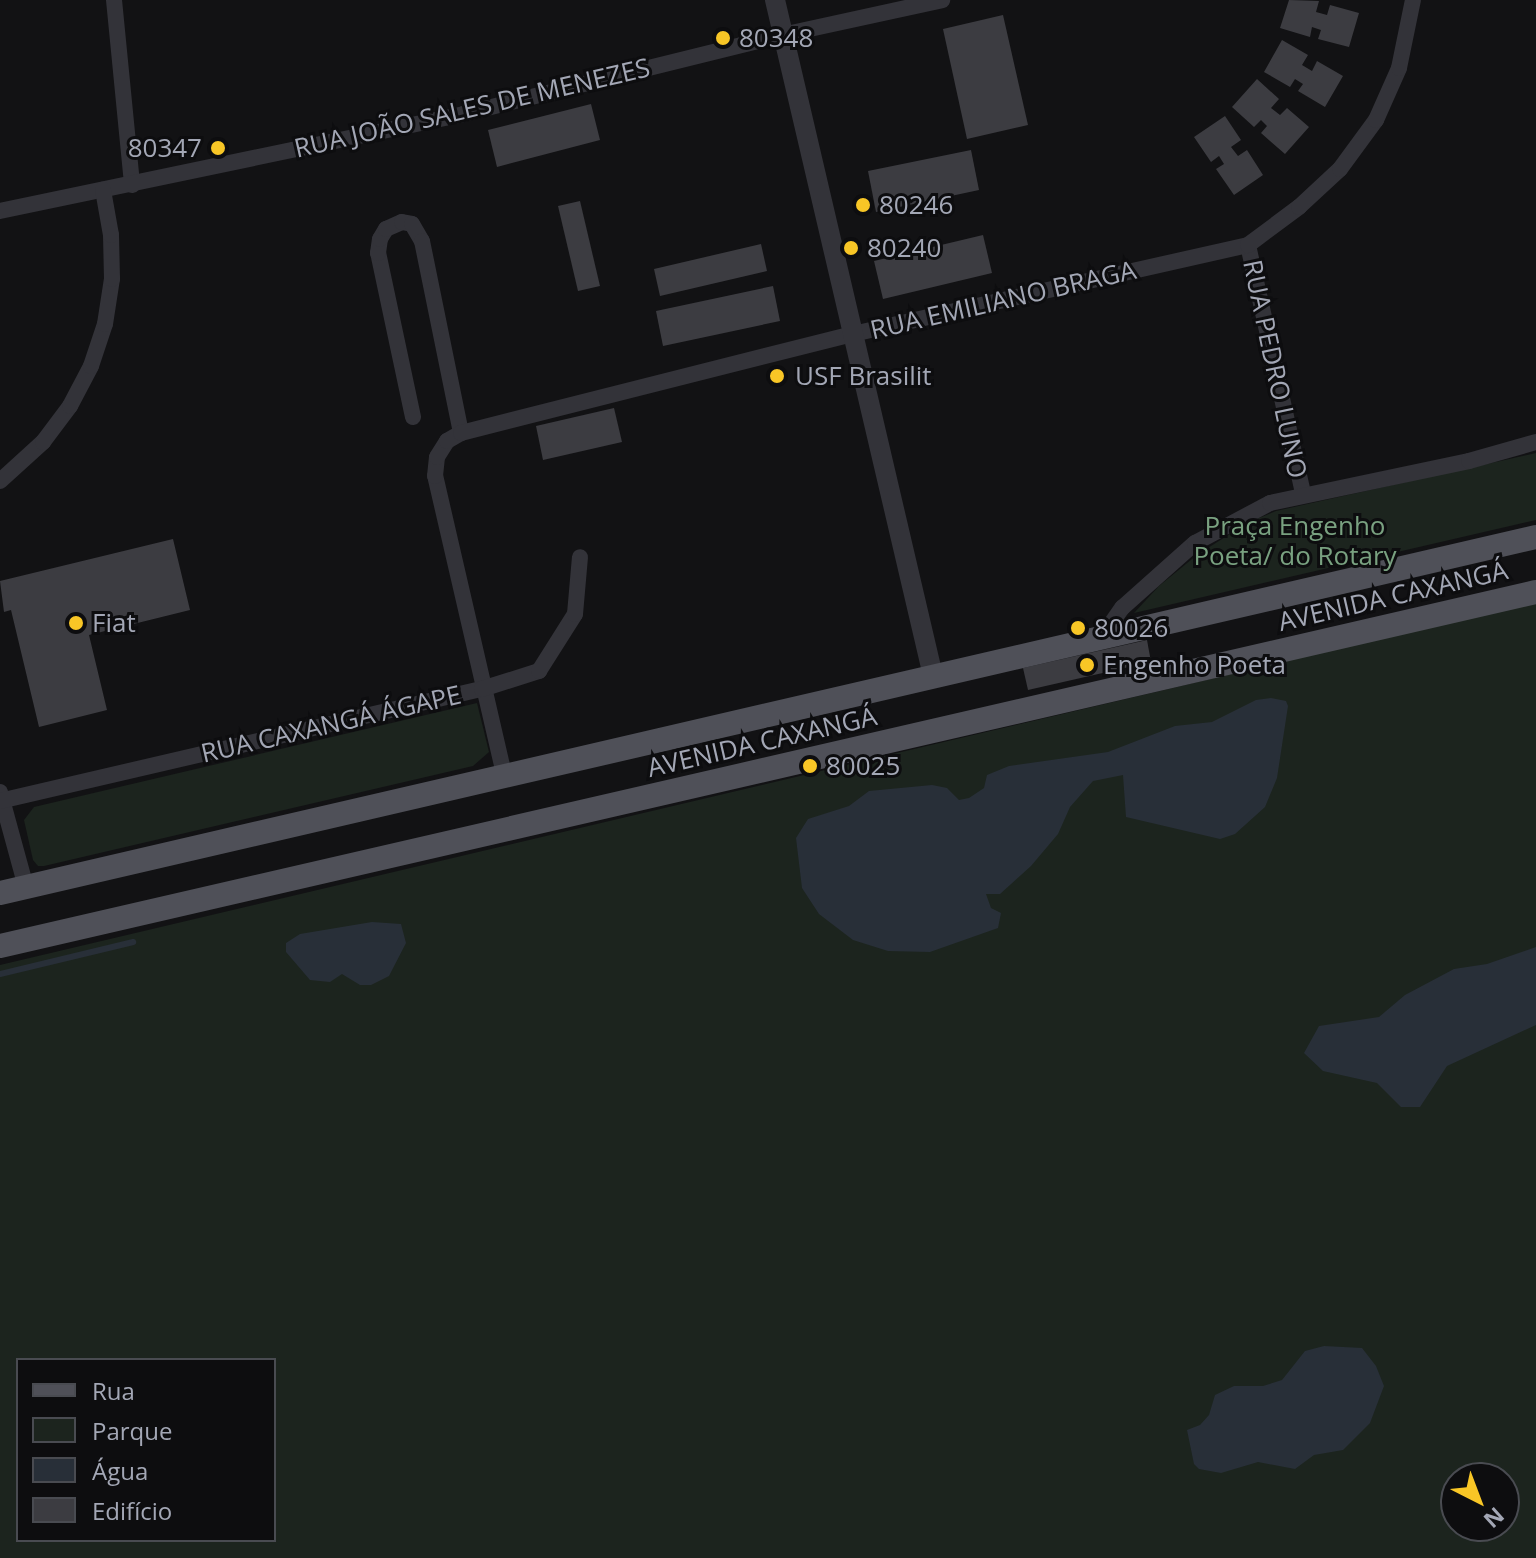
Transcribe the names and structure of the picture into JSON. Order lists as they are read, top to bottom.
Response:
{
  "streets": {
    "main road": ["AVENIDA CAXANGÁ"],
    "street": [
      "RUA JOÃO SALES DE MENEZES",
      "RUA EMILIANO BRAGA",
      "RUA PEDRO LUNO",
      "RUA CAXANGÁ ÁGAPE"
    ]
  },
  "crossings": [
    ["RUA EMILIANO BRAGA", "RUA PEDRO LUNO"]
  ],
  "parks": ["Praça Engenho Poeta/ do Rotary"],
  "places": [
    "80348",
    "80347",
    "80246",
    "80240",
    "USF Brasilit",
    "Fiat",
    "80026",
    "Engenho Poeta",
    "80025"
  ],
  "legend": [
    "Rua",
    "Parque",
    "Água",
    "Edifício"
  ],
  "north": "bottom right"
}
